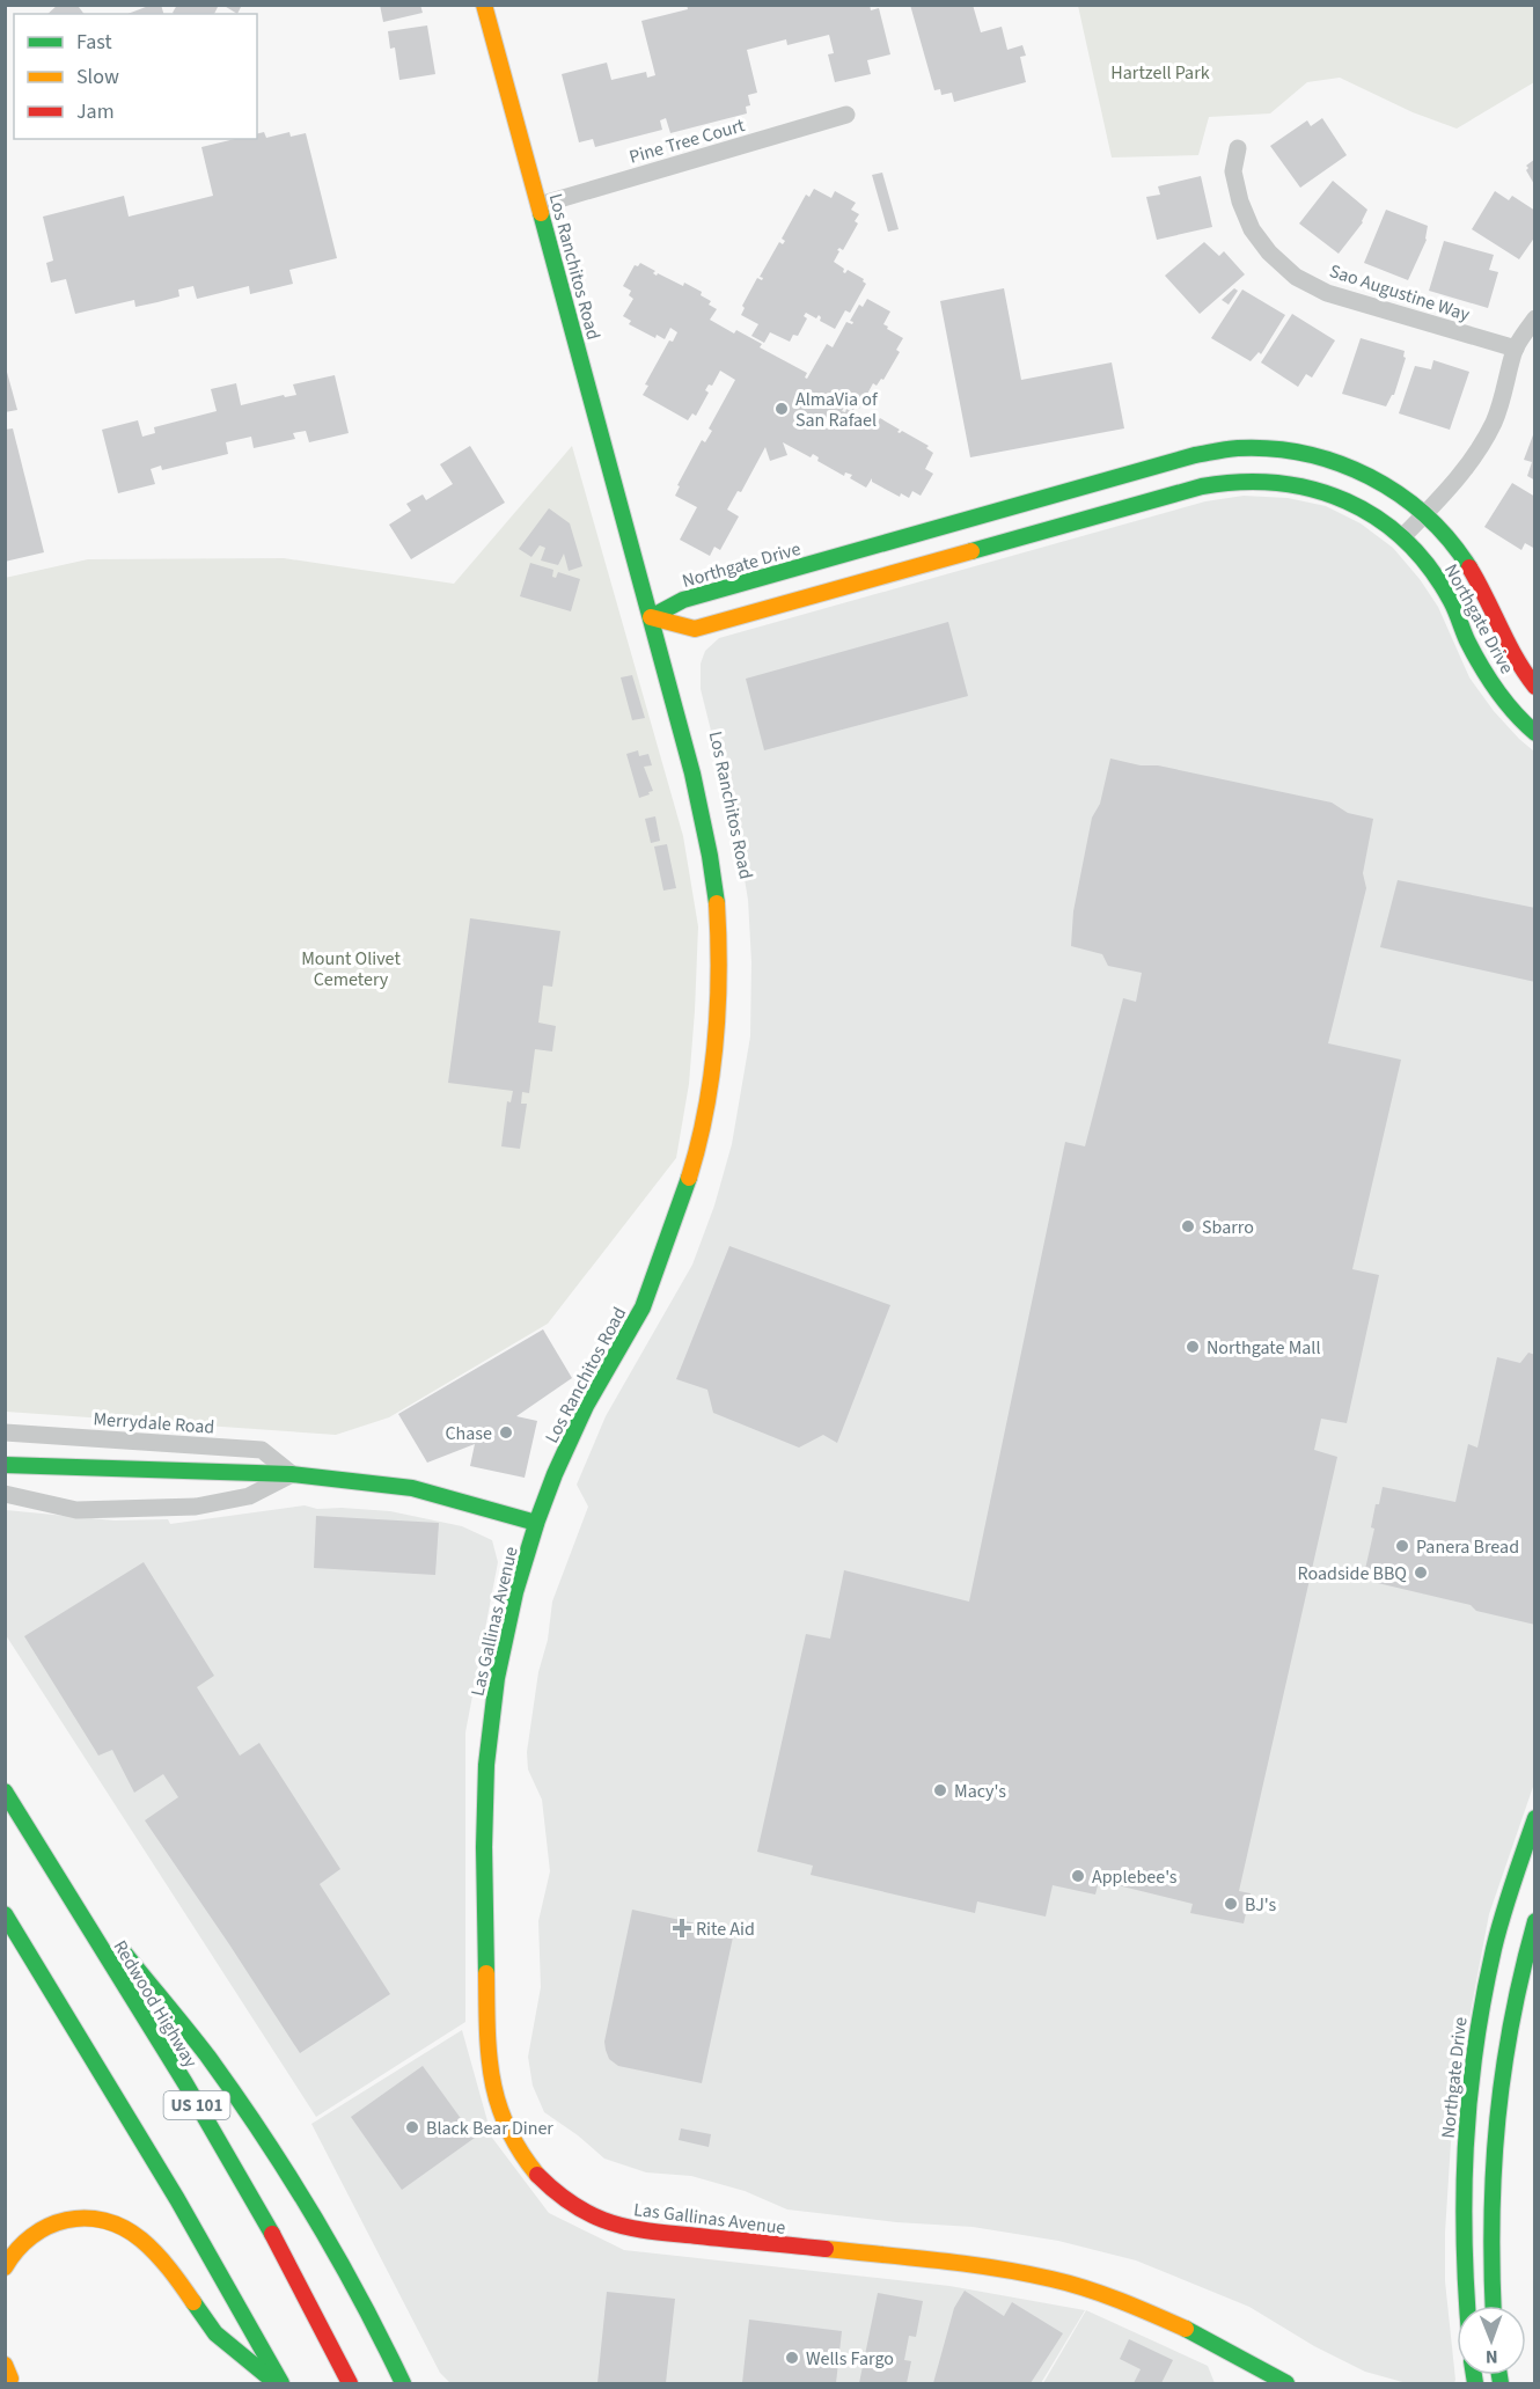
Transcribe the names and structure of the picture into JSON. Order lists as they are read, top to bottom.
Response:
{
  "streets": {
    "main road": [
      "Los Ranchitos Road",
      "Northgate Drive",
      "Las Gallinas Avenue",
      "Redwood Highway",
      "US 101"
    ],
    "street": ["Pine Tree Court", "Sao Augustine Way", "Merrydale Road"]
  },
  "crossings": [
    ["Pine Tree Court", "Los Ranchitos Road"],
    ["Los Ranchitos Road", "Northgate Drive"],
    ["Los Ranchitos Road", "Las Gallinas Avenue"]
  ],
  "parks": ["Hartzell Park", "Mount Olivet Cemetery"],
  "places": {
    "other": [
      "AlmaVia of San Rafael",
      "Sbarro",
      "Northgate Mall",
      "Chase",
      "Panera Bread",
      "Roadside BBQ",
      "Macy's",
      "Applebee's",
      "BJ's",
      "Black Bear Diner",
      "Wells Fargo"
    ],
    "health": ["Rite Aid"]
  },
  "legend": ["Fast", "Slow", "Jam"],
  "north": "bottom"
}
